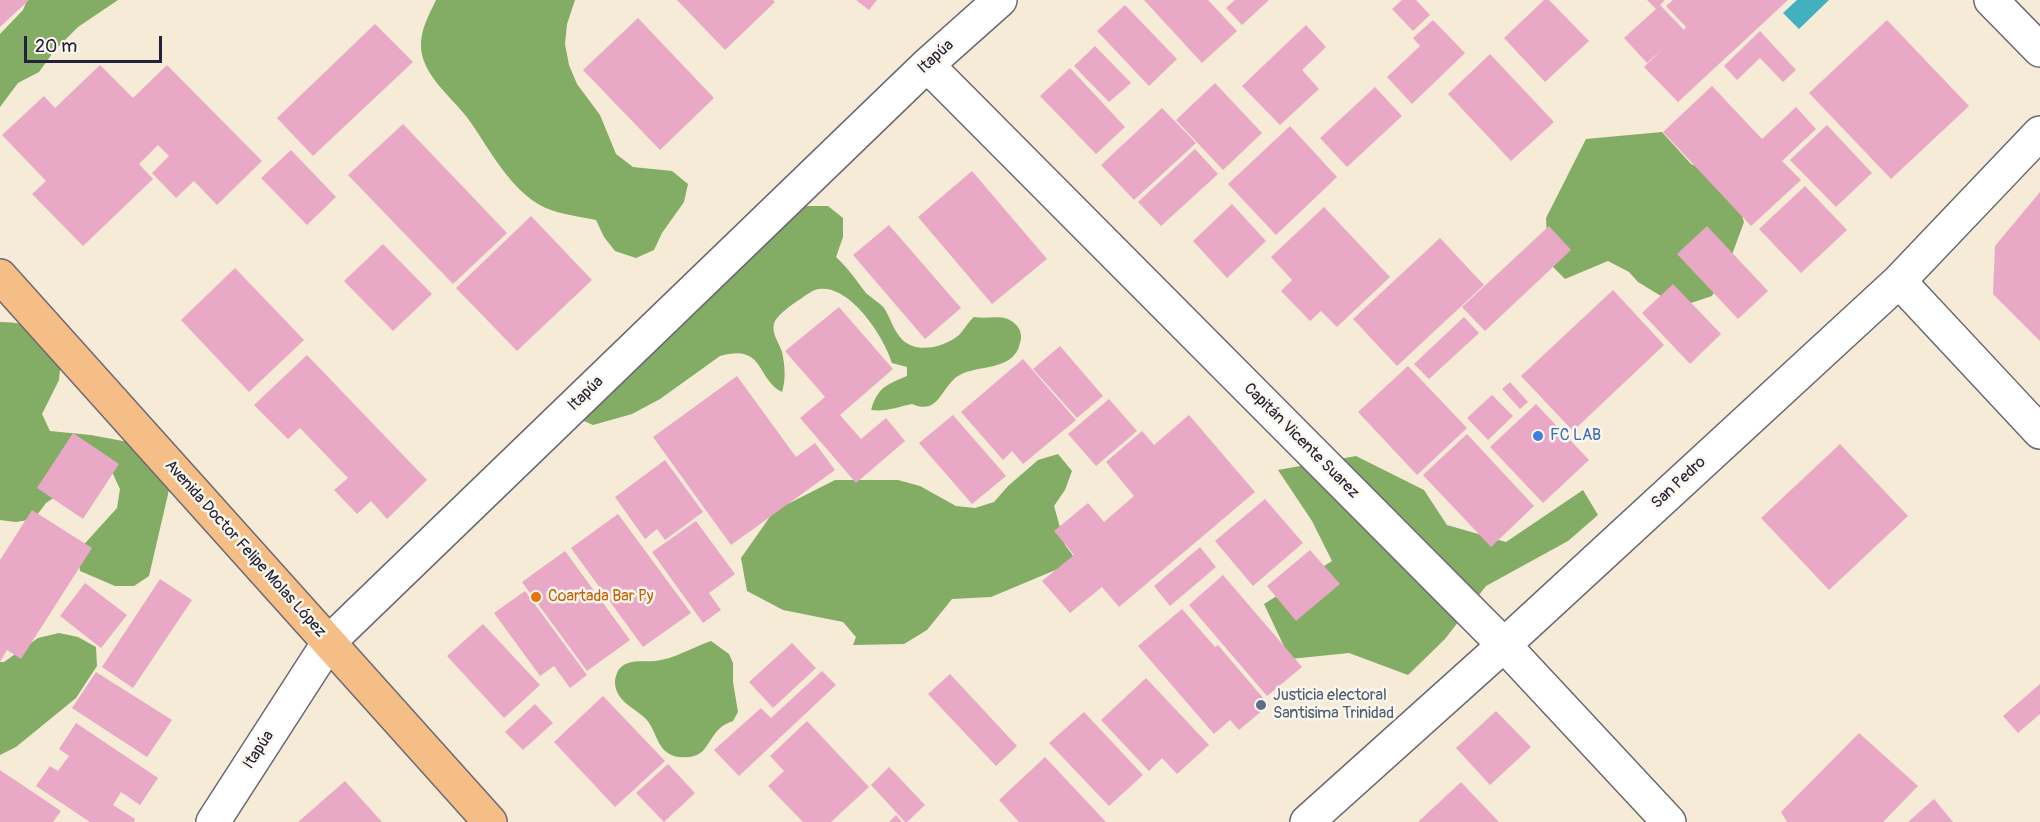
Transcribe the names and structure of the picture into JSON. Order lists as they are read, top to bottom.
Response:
{
  "streets": {
    "main road": ["Avenida Doctor Felipe Molas López"],
    "street": ["Itapúa", "Capitán Vicente Suarez", "San Pedro"]
  },
  "crossings": [
    ["Itapúa", "Capitán Vicente Suarez"],
    ["Itapúa", "Avenida Doctor Felipe Molas López"],
    ["Capitán Vicente Suarez", "San Pedro"]
  ],
  "places": ["FC LAB", "Coartada Bar Py", "Justicia electoral Santisima Trinidad"],
  "scale_bar": "20 m"
}
